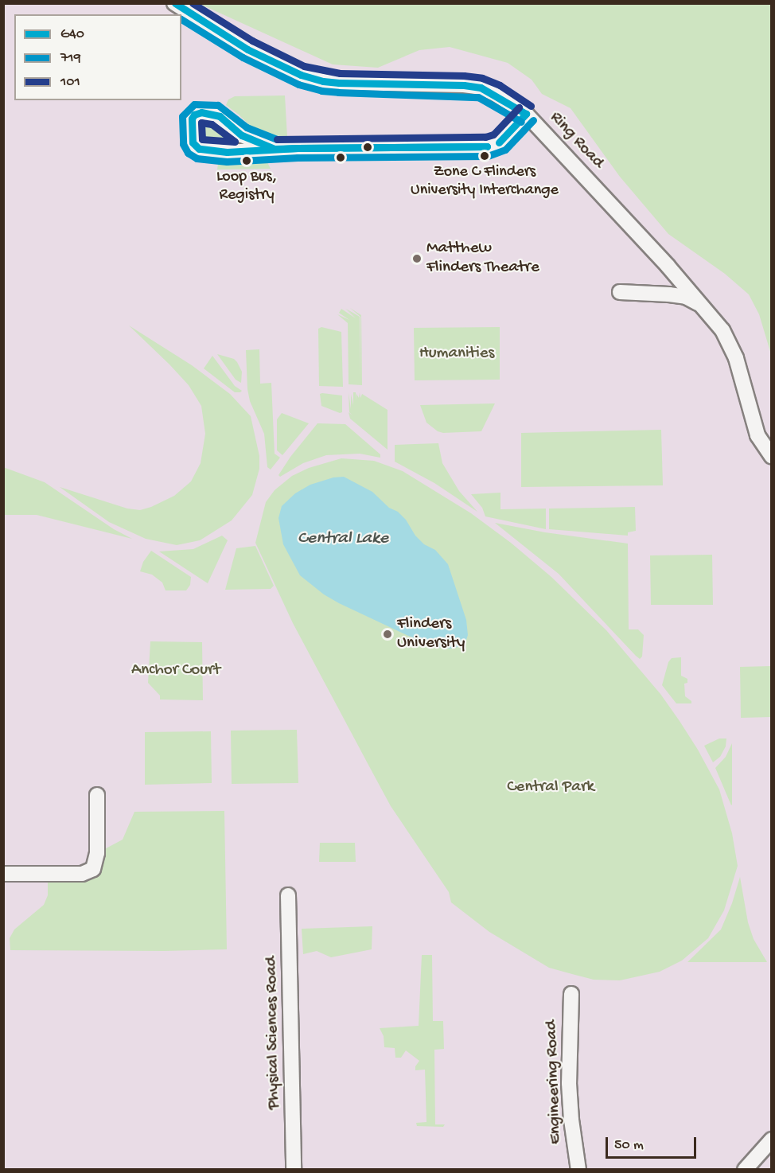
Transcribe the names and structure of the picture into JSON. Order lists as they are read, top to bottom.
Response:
{
  "streets": {
    "street": ["Ring Road", "Physical Sciences Road", "Engineering Road"]
  },
  "water": ["Central Lake"],
  "parks": ["Humanities", "Anchor Court", "Central Park"],
  "places": [
    "Zone C Flinders University Interchange",
    "Loop Bus, Registry",
    "Matthew Flinders Theatre",
    "Flinders University"
  ],
  "lines": ["transit line G40", "transit line 101", "transit line 719"],
  "legend": ["G40", "719", "101"],
  "scale_bar": "50 m"
}
